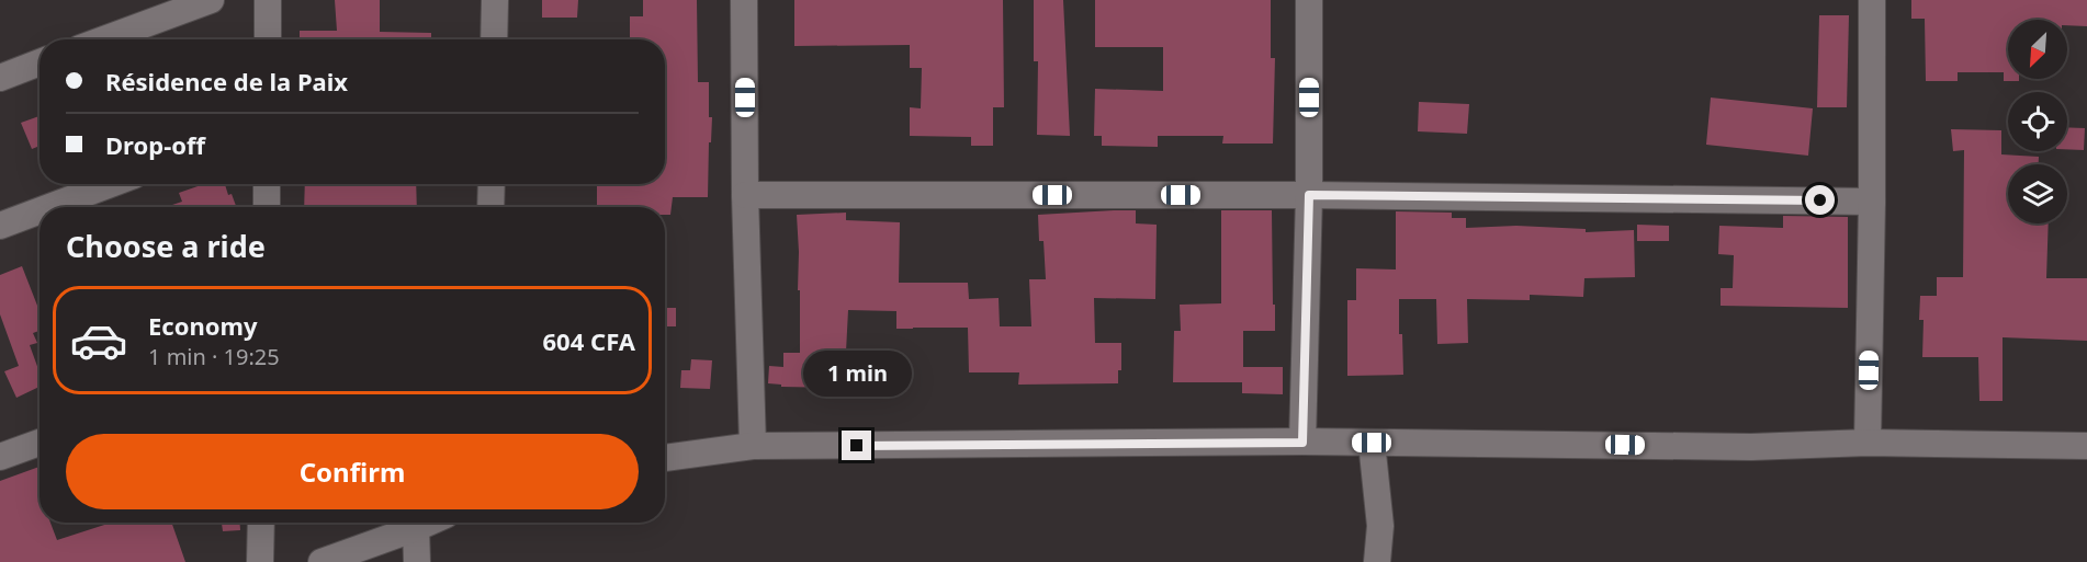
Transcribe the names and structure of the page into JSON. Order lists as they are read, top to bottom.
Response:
{
  "north": "bottom left",
  "page": {
    "banner": ["Résidence de la Paix", "Drop-off"],
    "heading": "Choose a ride",
    "list": [
      {
        "name": "Economy",
        "note": "1 min · 19:25",
        "value": "604 CFA"
      }
    ],
    "bubble": "1 min",
    "buttons": "Confirm"
  }
}
